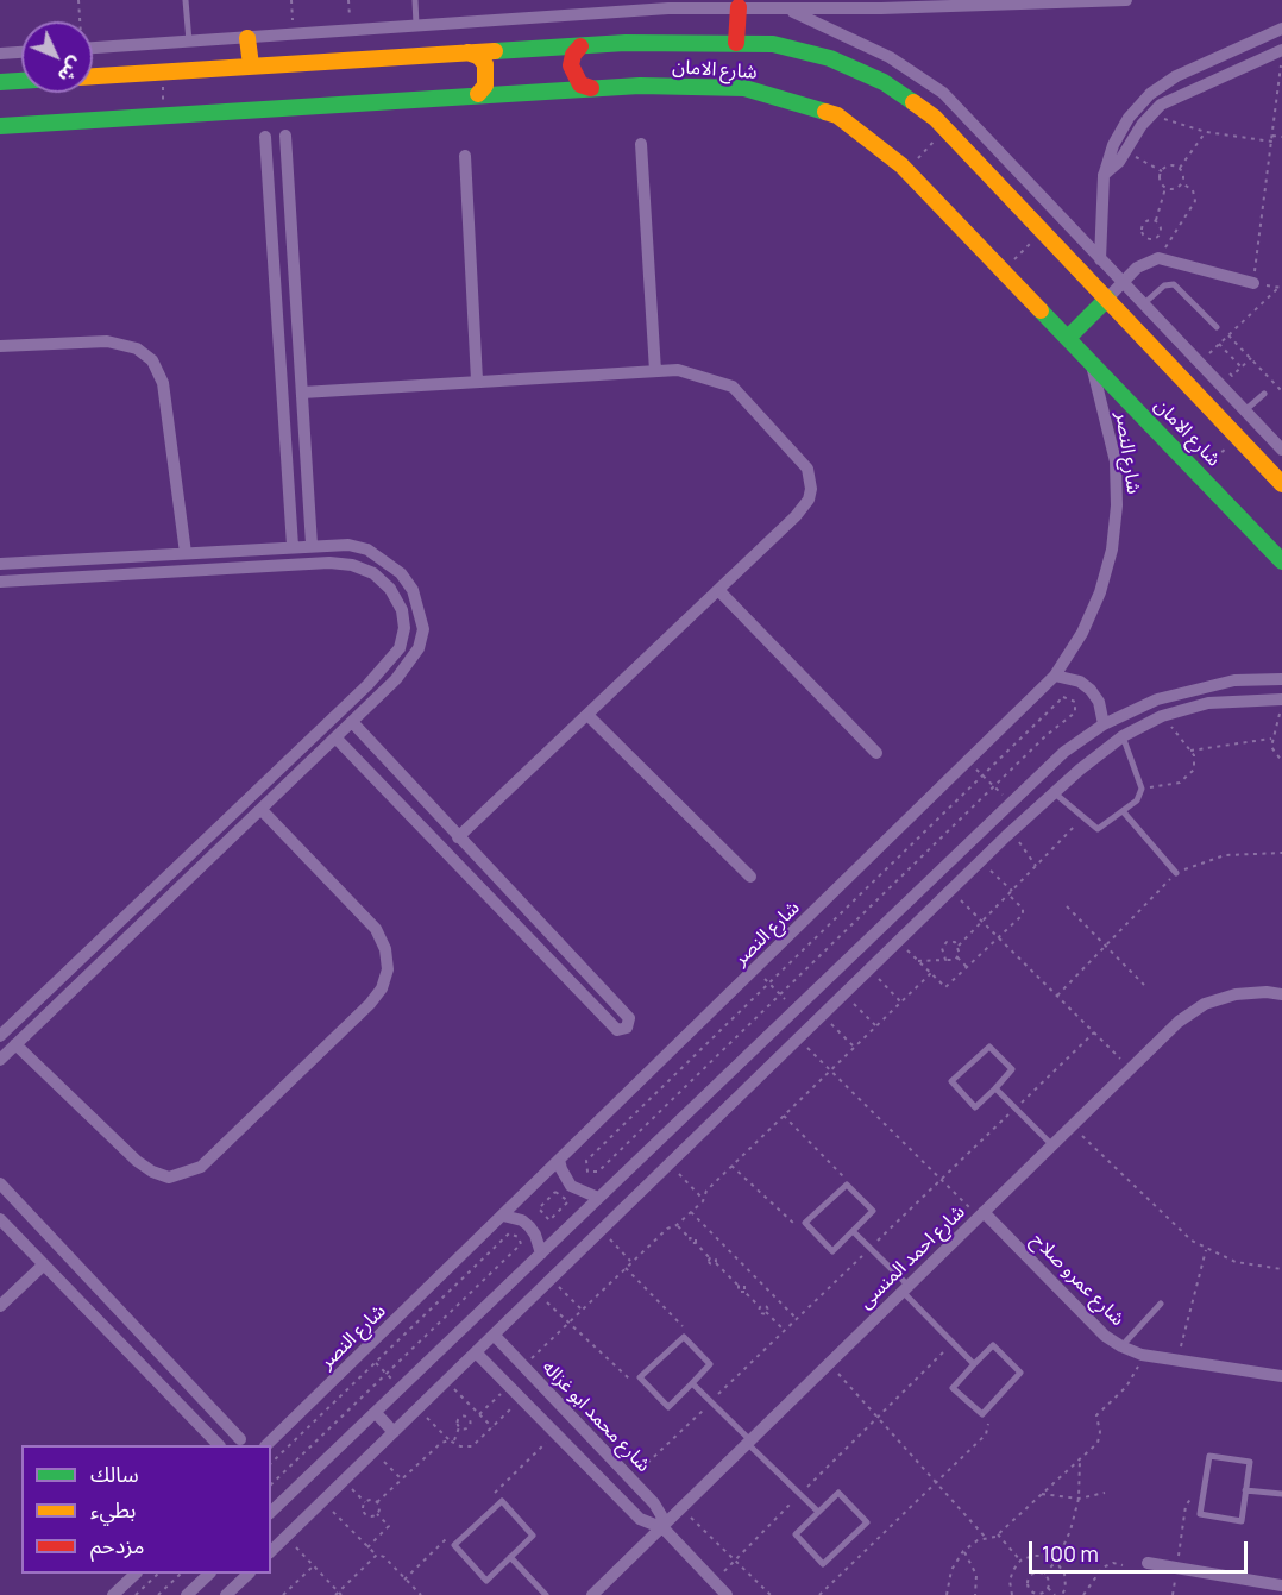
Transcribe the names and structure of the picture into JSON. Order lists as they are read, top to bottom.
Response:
{
  "streets": {
    "street": [
      "شارع الامان",
      "شارع النصر",
      "شارع احمد المنسى",
      "شارع عمرو صلاح",
      "شارع محمد ابو غزاله"
    ]
  },
  "crossings": [
    ["شارع الامان", "شارع النصر"],
    ["شارع احمد المنسى", "شارع عمرو صلاح"],
    ["شارع احمد المنسى", "شارع محمد ابو غزاله"]
  ],
  "legend": ["سالك", "بطيء", "مزدحم"],
  "scale_bar": "100 m",
  "north": "bottom right"
}
